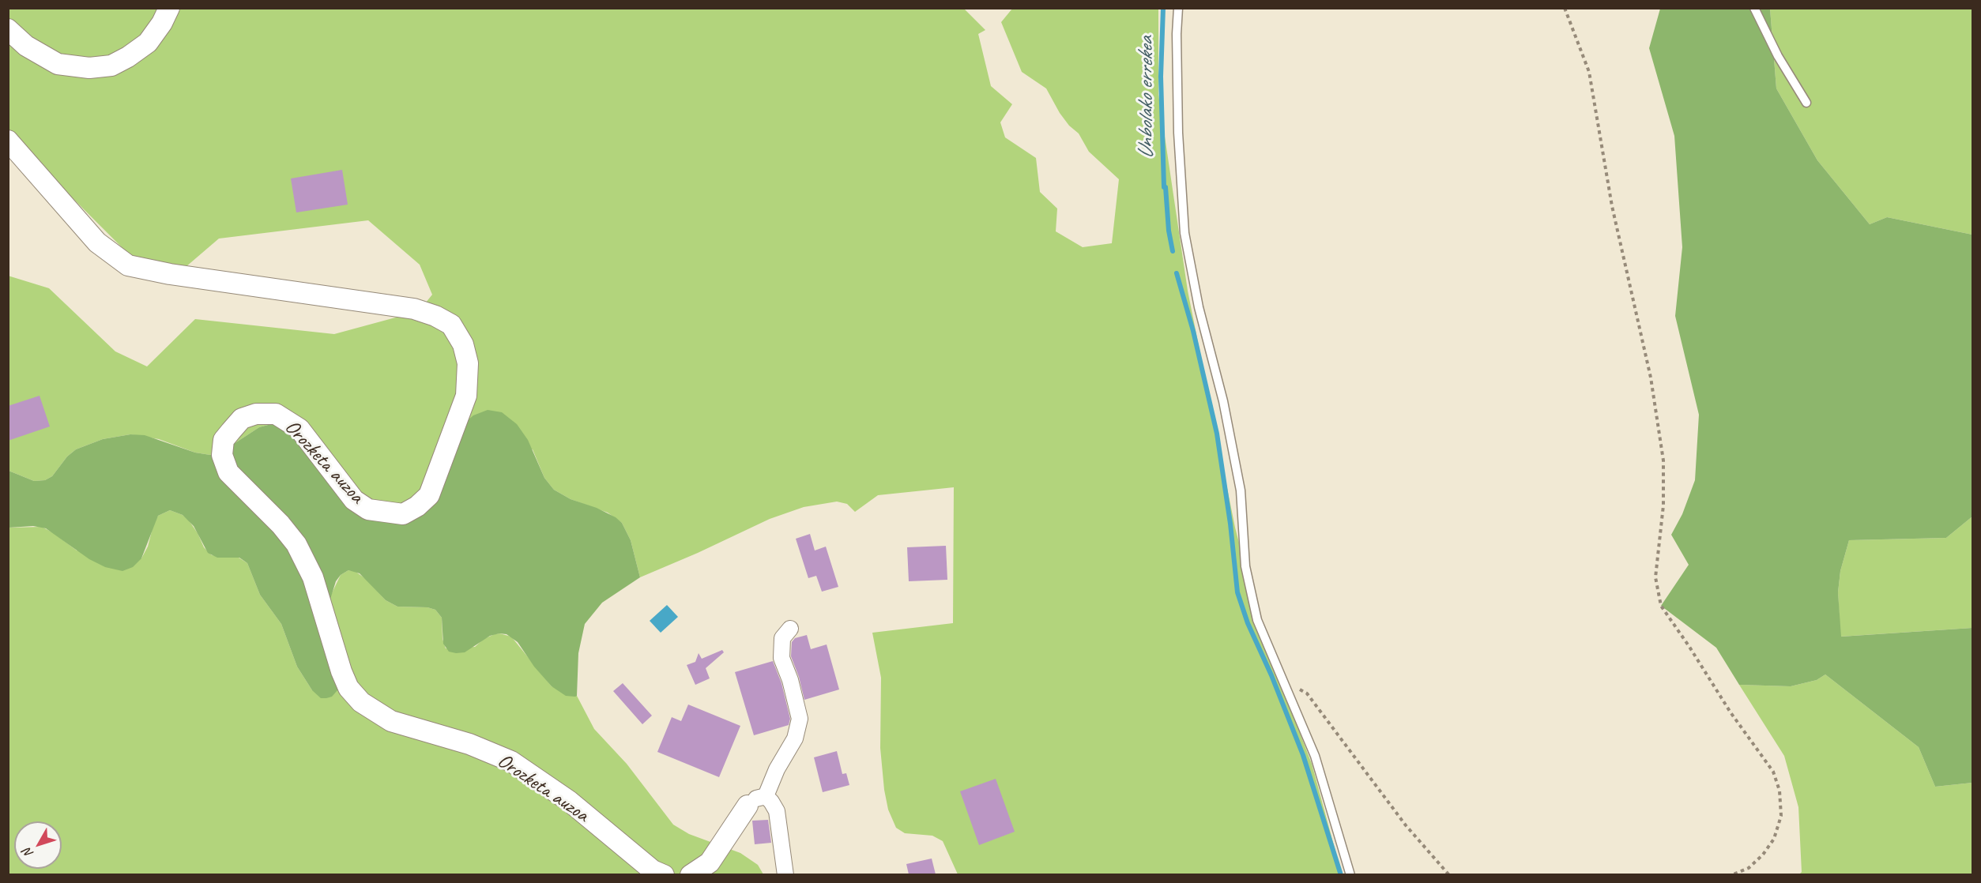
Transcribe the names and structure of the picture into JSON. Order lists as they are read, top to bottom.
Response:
{
  "streets": {
    "street": ["Orozketa auzoa"]
  },
  "water": ["Unbolako errekea"],
  "north": "bottom left"
}
